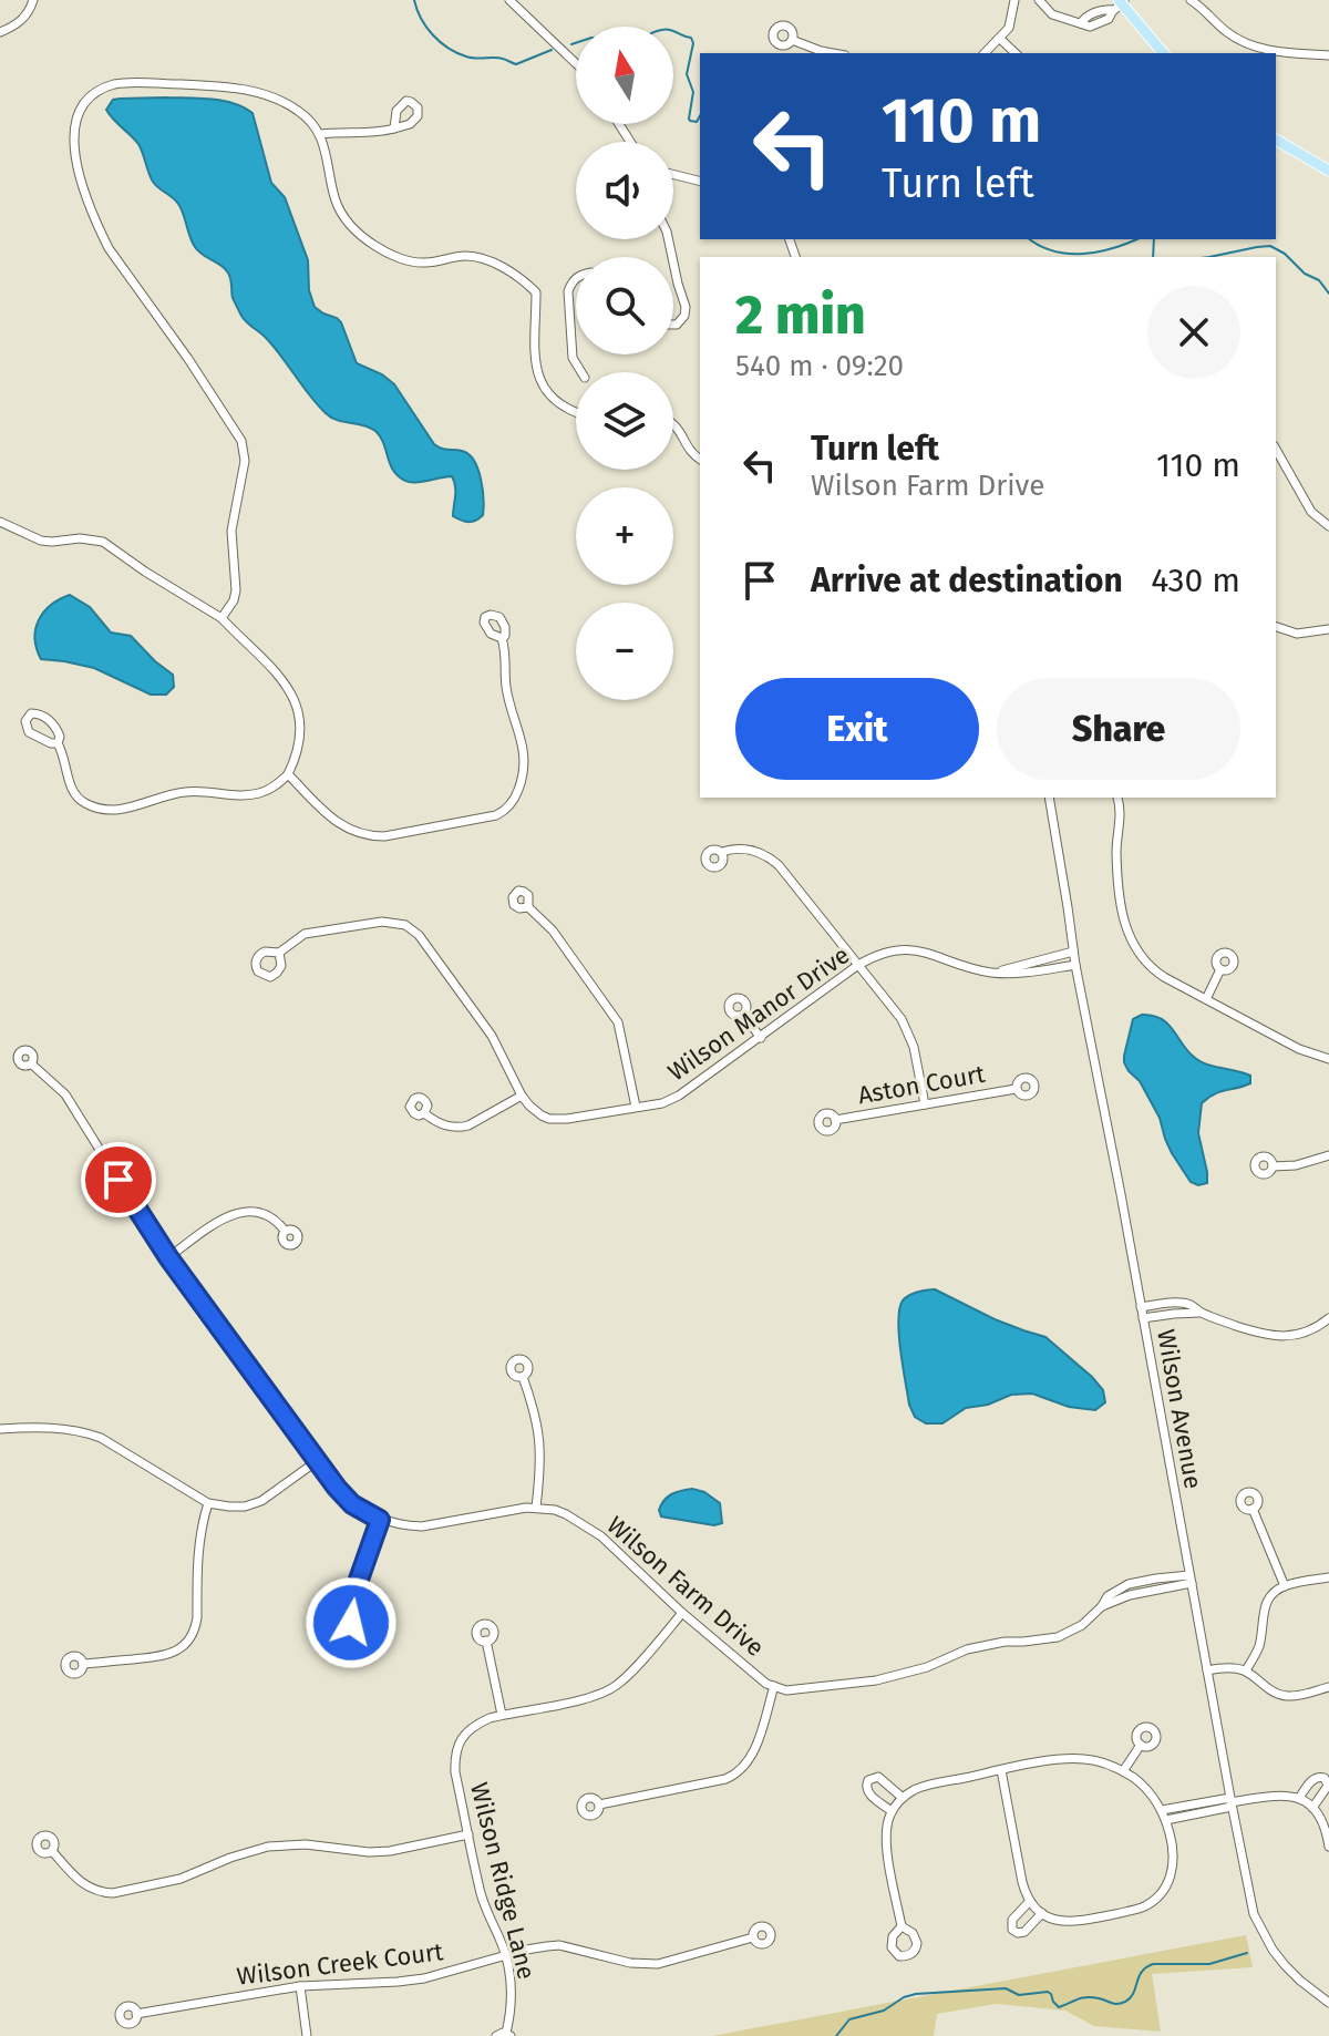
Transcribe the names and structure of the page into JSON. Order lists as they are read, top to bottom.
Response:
{
  "streets": {
    "street": [
      "Wilson Manor Drive",
      "Aston Court",
      "Wilson Avenue",
      "Wilson Farm Drive",
      "Wilson Ridge Lane",
      "Wilson Creek Court"
    ]
  },
  "crossings": [
    ["Wilson Manor Drive", "Wilson Avenue"],
    ["Wilson Avenue", "Wilson Farm Drive"],
    ["Wilson Farm Drive", "Wilson Ridge Lane"],
    ["Wilson Ridge Lane", "Wilson Creek Court"]
  ],
  "north": "top",
  "page": {
    "map_buttons": ["+", "−"],
    "turn": ["110 m", "Turn left"],
    "heading": ["2 min", "540 m · 09:20"],
    "list": [
      {
        "name": "Turn left",
        "note": "Wilson Farm Drive",
        "value": "110 m"
      },
      {
        "name": "Arrive at destination",
        "value": "430 m"
      }
    ],
    "buttons": ["Exit", "Share"]
  }
}
